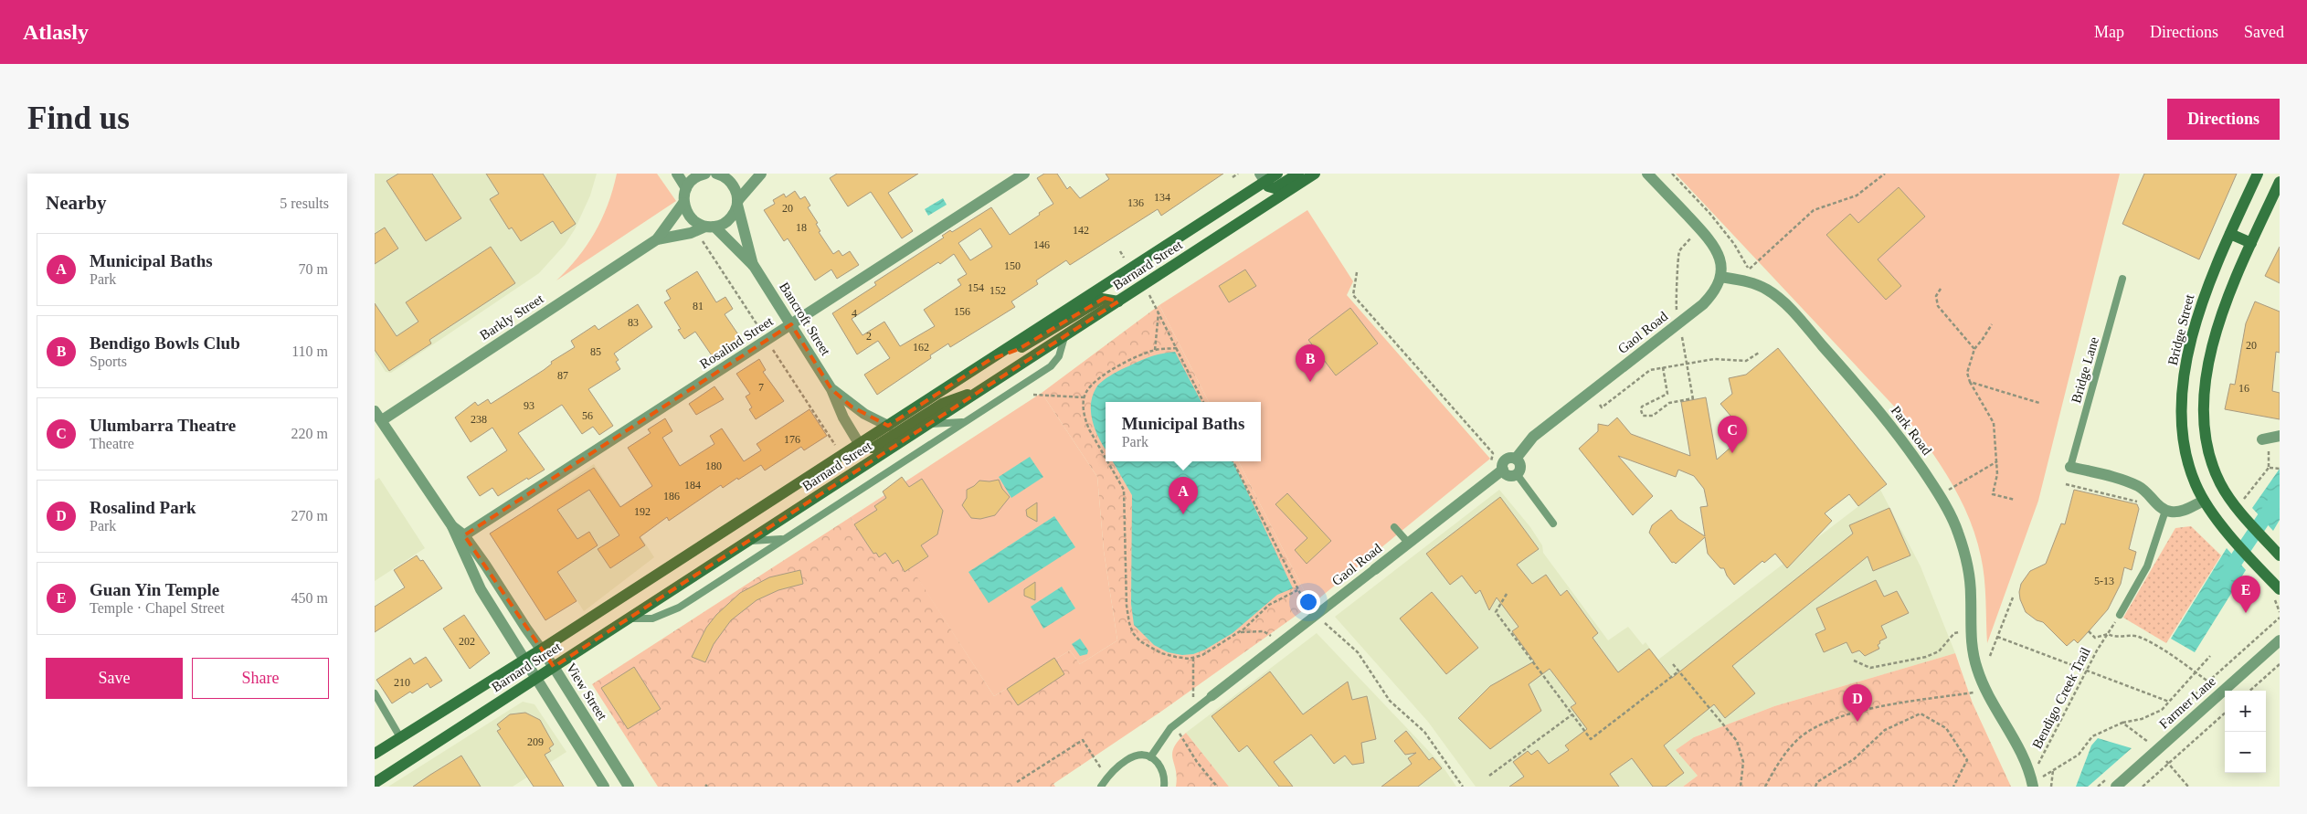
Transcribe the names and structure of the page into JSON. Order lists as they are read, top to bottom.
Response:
{
  "streets": {
    "main road": ["Barnard Street", "Bridge Street"],
    "street": [
      "Barkly Street",
      "Bancroft Street",
      "Gaol Road",
      "Rosalind Street",
      "Park Road",
      "View Street",
      "Farmer Lane"
    ],
    "lane": ["Bridge Lane"],
    "path": ["Bendigo Creek Trail"]
  },
  "crossings": [
    ["Barnard Street", "Bancroft Street"],
    ["Barnard Street", "View Street"],
    ["Barkly Street", "Bancroft Street"],
    ["Barkly Street", "View Street"],
    ["Bancroft Street", "Rosalind Street"],
    ["Gaol Road", "Park Road"],
    ["Rosalind Street", "View Street"],
    ["Park Road", "Bendigo Creek Trail"]
  ],
  "house_numbers": [
    "134",
    "136",
    "20",
    "18",
    "142",
    "146",
    "150",
    "154",
    "152",
    "81",
    "156",
    "4",
    "83",
    "2",
    "20",
    "162",
    "85",
    "87",
    "7",
    "16",
    "93",
    "56",
    "238",
    "176",
    "180",
    "184",
    "186",
    "192",
    "5-13",
    "202",
    "210",
    "209"
  ],
  "page": {
    "header": "Atlasly",
    "nav": ["Map", "Directions", "Saved"],
    "buttons": [
      "Directions",
      ["Save", "Share"]
    ],
    "title": "Find us",
    "heading": ["Nearby", "5 results"],
    "list": [
      {
        "mark": "A",
        "name": "Municipal Baths",
        "note": "Park",
        "value": "70 m"
      },
      {
        "mark": "B",
        "name": "Bendigo Bowls Club",
        "note": "Sports",
        "value": "110 m"
      },
      {
        "mark": "C",
        "name": "Ulumbarra Theatre",
        "note": "Theatre",
        "value": "220 m"
      },
      {
        "mark": "D",
        "name": "Rosalind Park",
        "note": "Park",
        "value": "270 m"
      },
      {
        "mark": "E",
        "name": "Guan Yin Temple",
        "note": "Temple · Chapel Street",
        "value": "450 m"
      }
    ],
    "pins": [
      "B",
      "C",
      "A",
      "E",
      "D"
    ],
    "popup": ["Municipal Baths", "Park"],
    "map_buttons": ["+", "−"]
  }
}
